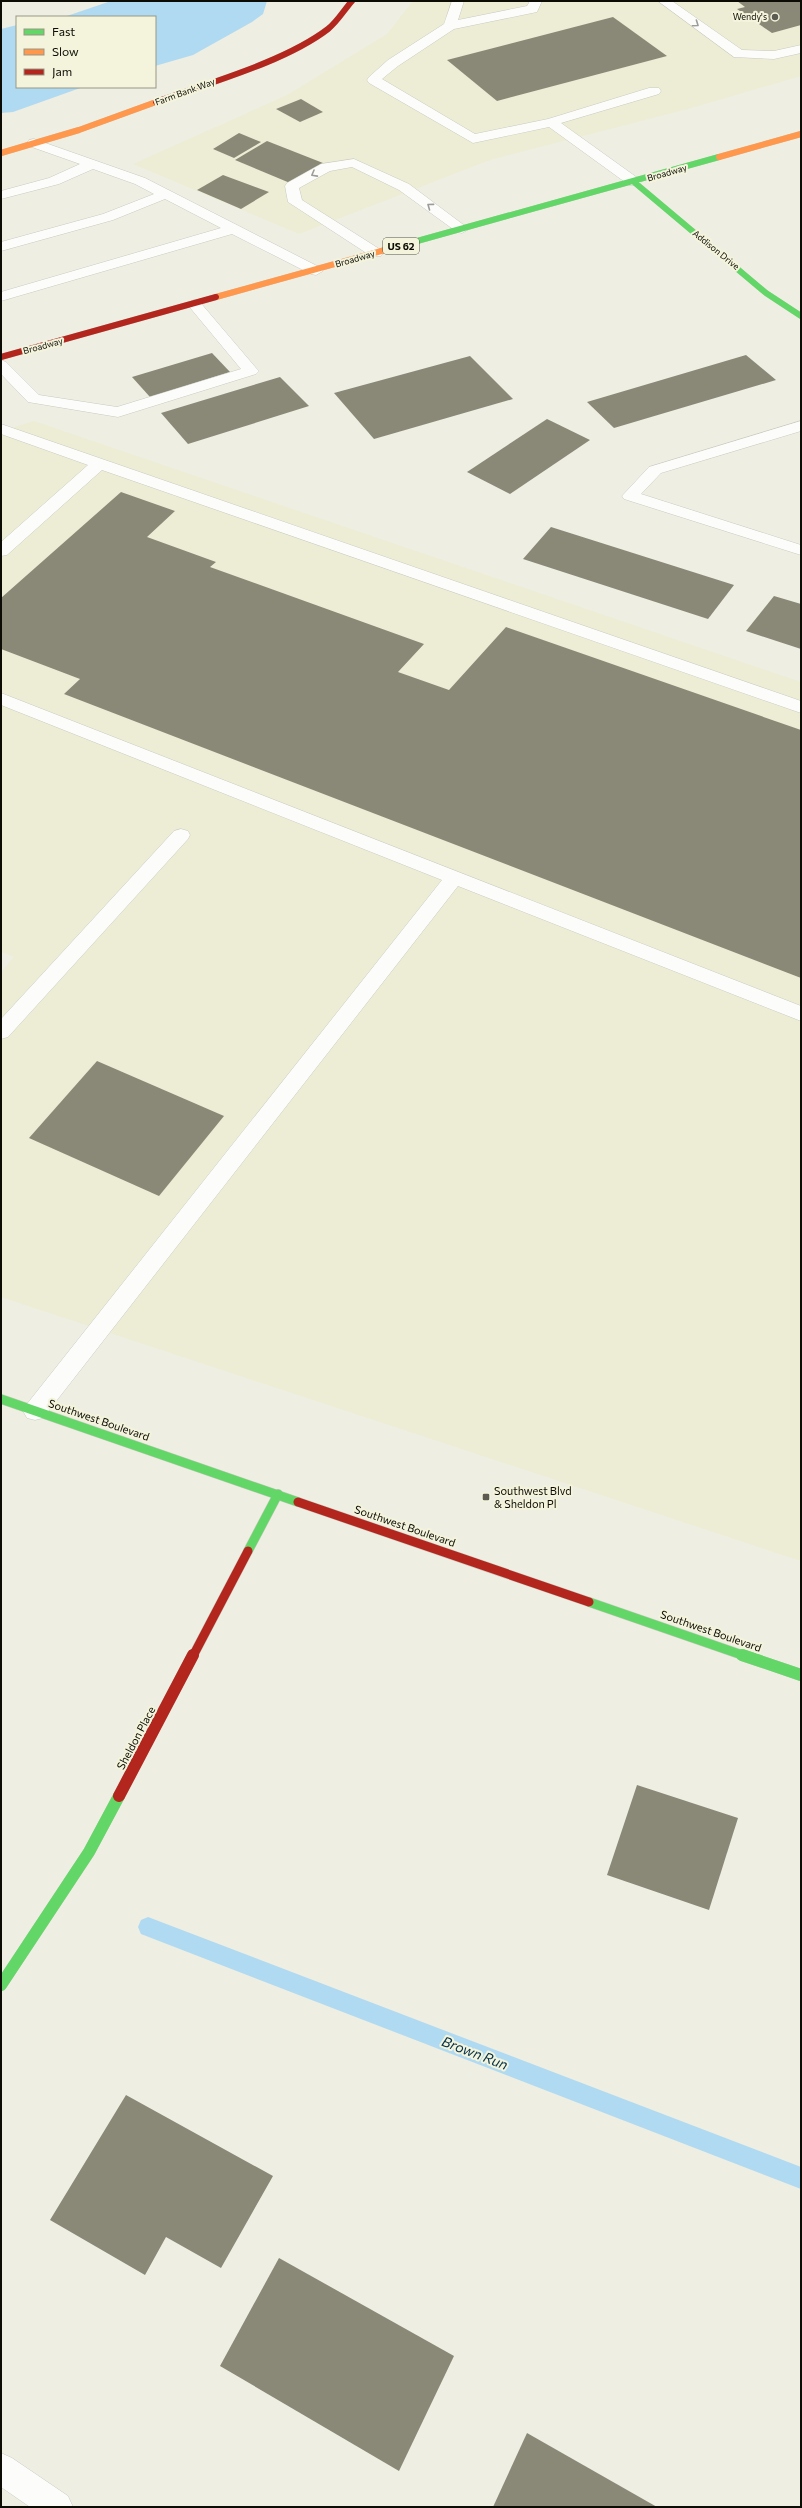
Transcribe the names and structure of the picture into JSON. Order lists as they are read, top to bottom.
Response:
{
  "streets": {
    "street": [
      "Farm Bank Way",
      "Broadway",
      "US 62",
      "Addison Drive",
      "Southwest Boulevard",
      "Sheldon Place"
    ]
  },
  "crossings": [
    ["Broadway", "Addison Drive"],
    ["Southwest Boulevard", "Sheldon Place"]
  ],
  "water": ["Brown Run"],
  "places": {
    "other": ["Wendy's"],
    "transit": ["Southwest Blvd & Sheldon Pl"]
  },
  "legend": ["Fast", "Slow", "Jam"]
}
